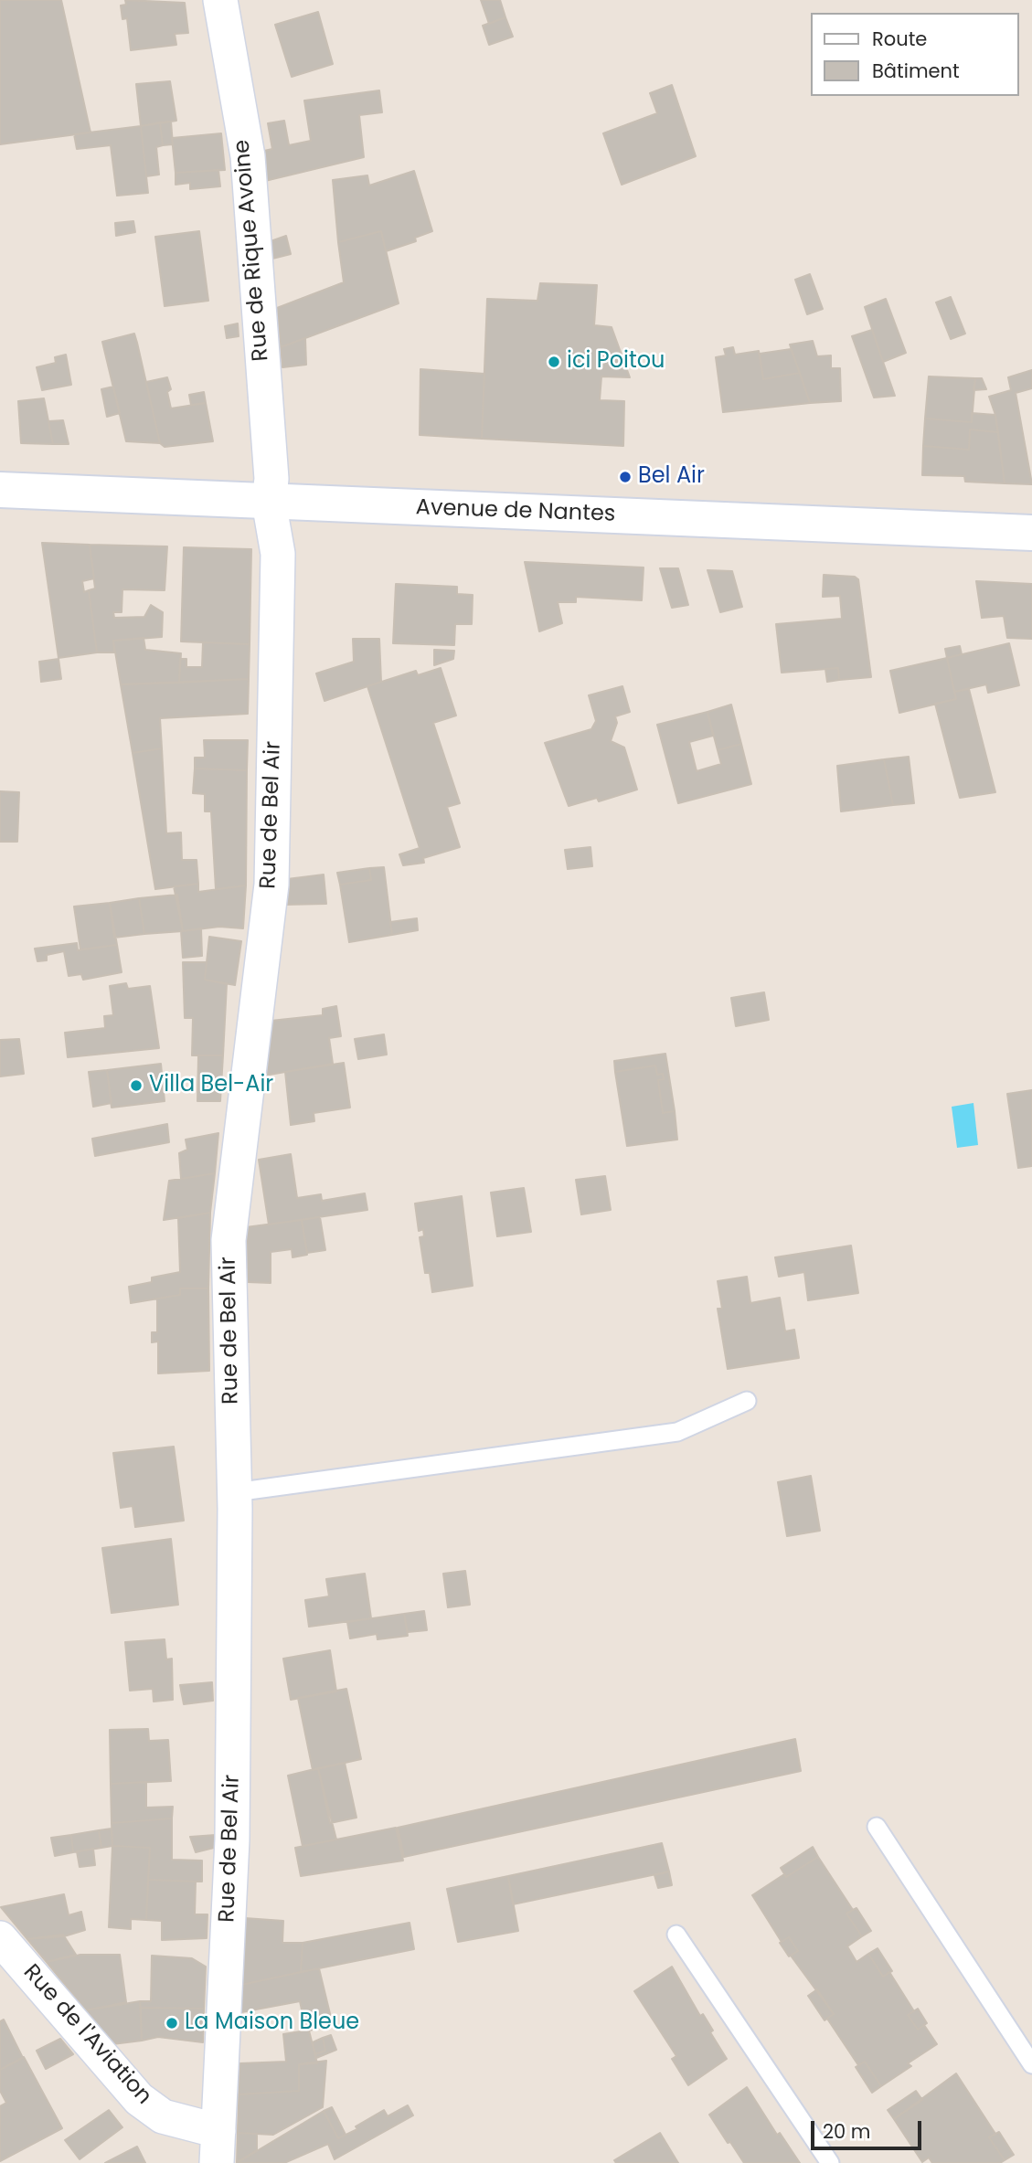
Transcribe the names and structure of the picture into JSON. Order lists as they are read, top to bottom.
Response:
{
  "streets": {
    "main road": ["Avenue de Nantes"],
    "street": ["Rue de Rique Avoine", "Rue de Bel Air", "Rue de l'Aviation"]
  },
  "crossings": [
    ["Rue de Rique Avoine", "Avenue de Nantes"],
    ["Rue de Rique Avoine", "Rue de Bel Air"],
    ["Avenue de Nantes", "Rue de Bel Air"],
    ["Rue de Bel Air", "Rue de l'Aviation"]
  ],
  "places": [
    "ici Poitou",
    "Bel Air",
    "Villa Bel-Air",
    "La Maison Bleue"
  ],
  "legend": ["Route", "Bâtiment"],
  "scale_bar": "20 m"
}
